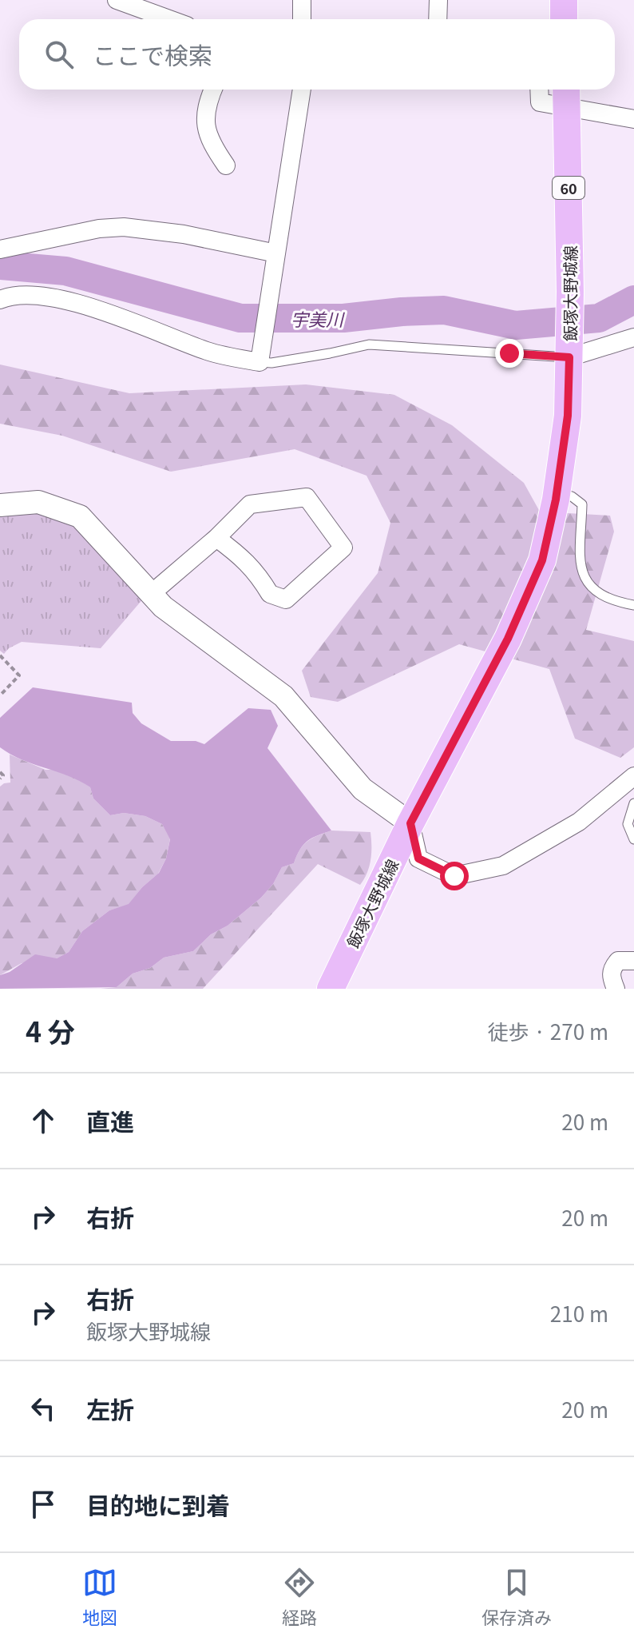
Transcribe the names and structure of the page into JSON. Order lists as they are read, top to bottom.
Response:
{
  "streets": {
    "main road": ["60", "飯塚大野城線"]
  },
  "water": ["宇美川"],
  "page": {
    "search": "ここで検索",
    "heading": ["4 分", "徒歩 · 270 m"],
    "list": [
      ["直進", "20 m"],
      ["右折", "20 m"],
      ["右折", "飯塚大野城線", "210 m"],
      ["左折", "20 m"],
      "目的地に到着"
    ],
    "nav": ["地図", "経路", "保存済み"]
  }
}
